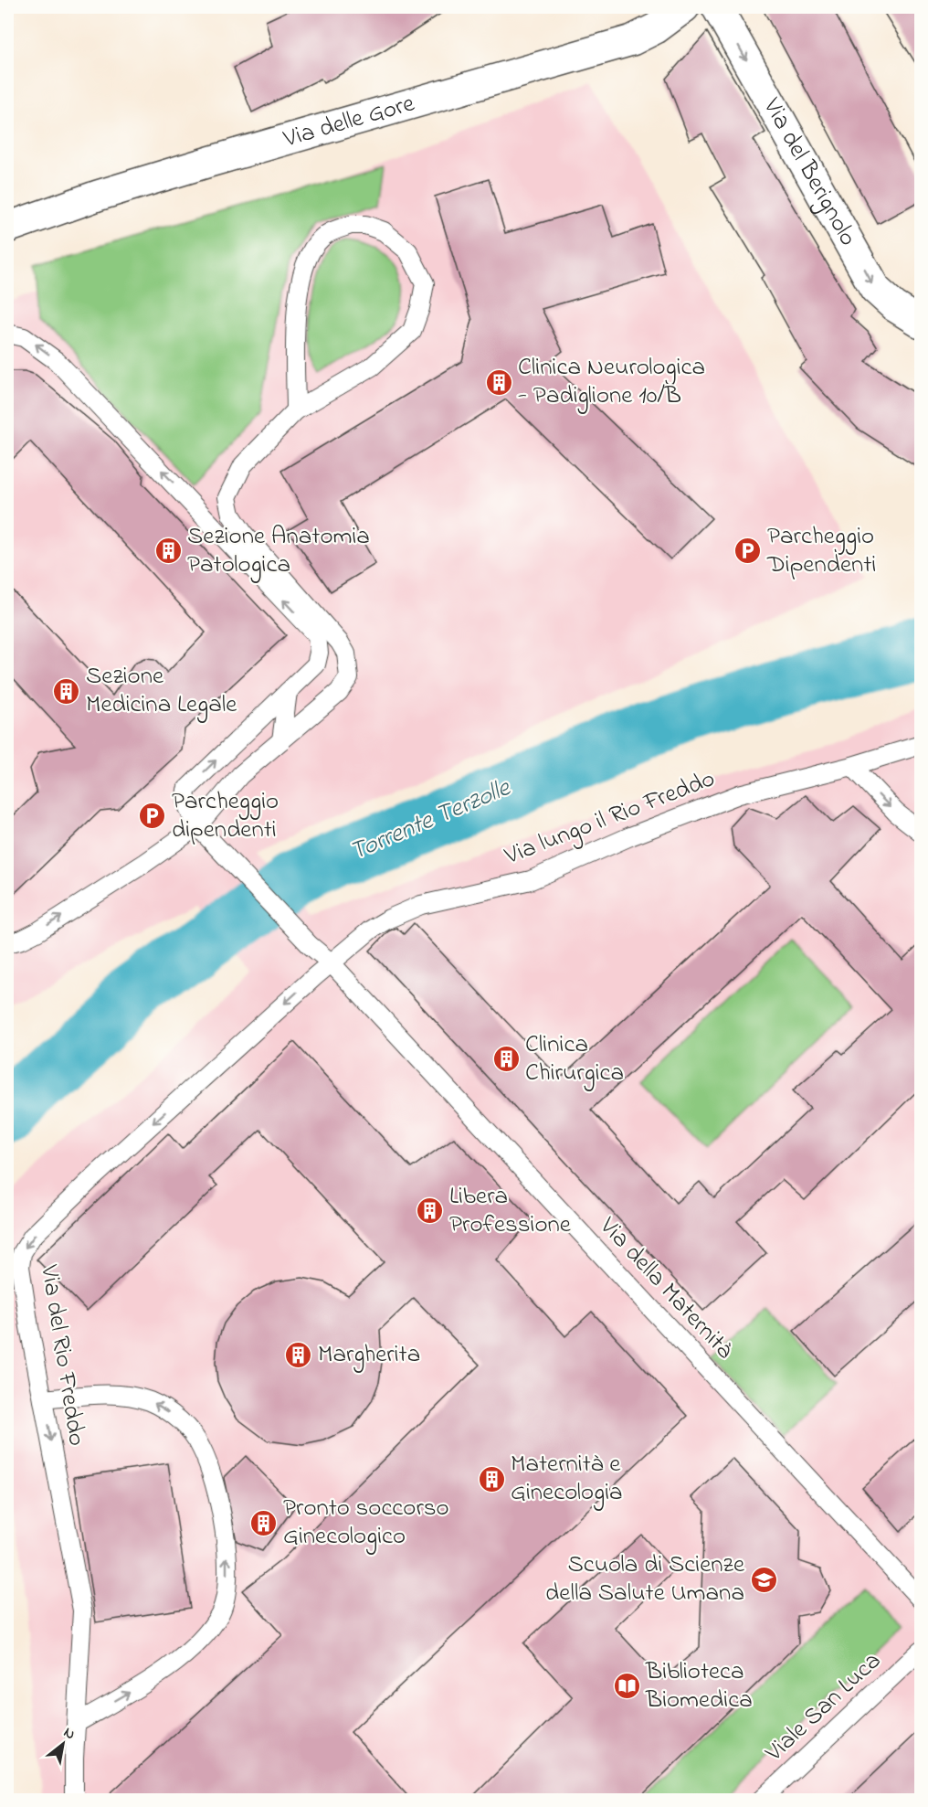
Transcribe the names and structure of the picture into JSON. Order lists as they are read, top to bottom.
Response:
{
  "streets": {
    "street": ["Via delle Gore", "Via del Berignolo"],
    "lane": [
      "Via lungo il Rio Freddo",
      "Via della Maternità",
      "Via del Rio Freddo",
      "Viale San Luca"
    ]
  },
  "crossings": [
    ["Via lungo il Rio Freddo", "Via della Maternità"],
    ["Via lungo il Rio Freddo", "Via del Rio Freddo"],
    ["Via della Maternità", "Via del Rio Freddo"]
  ],
  "one_way": ["Via del Berignolo", "Via del Rio Freddo"],
  "water": ["Torrente Terzolle"],
  "places": {
    "building": [
      "Clinica Neurologica - Padiglione 10/B",
      "Sezione Anatomia Patologica",
      "Sezione Medicina Legale",
      "Clinica Chirurgica",
      "Libera Professione",
      "Margherita",
      "Maternità e Ginecologia",
      "Pronto soccorso Ginecologico"
    ],
    "parking": ["Parcheggio Dipendenti", "Parcheggio dipendenti"],
    "school or university": ["Scuola di Scienze della Salute Umana"],
    "library": ["Biblioteca Biomedica"]
  },
  "north": "top right"
}
